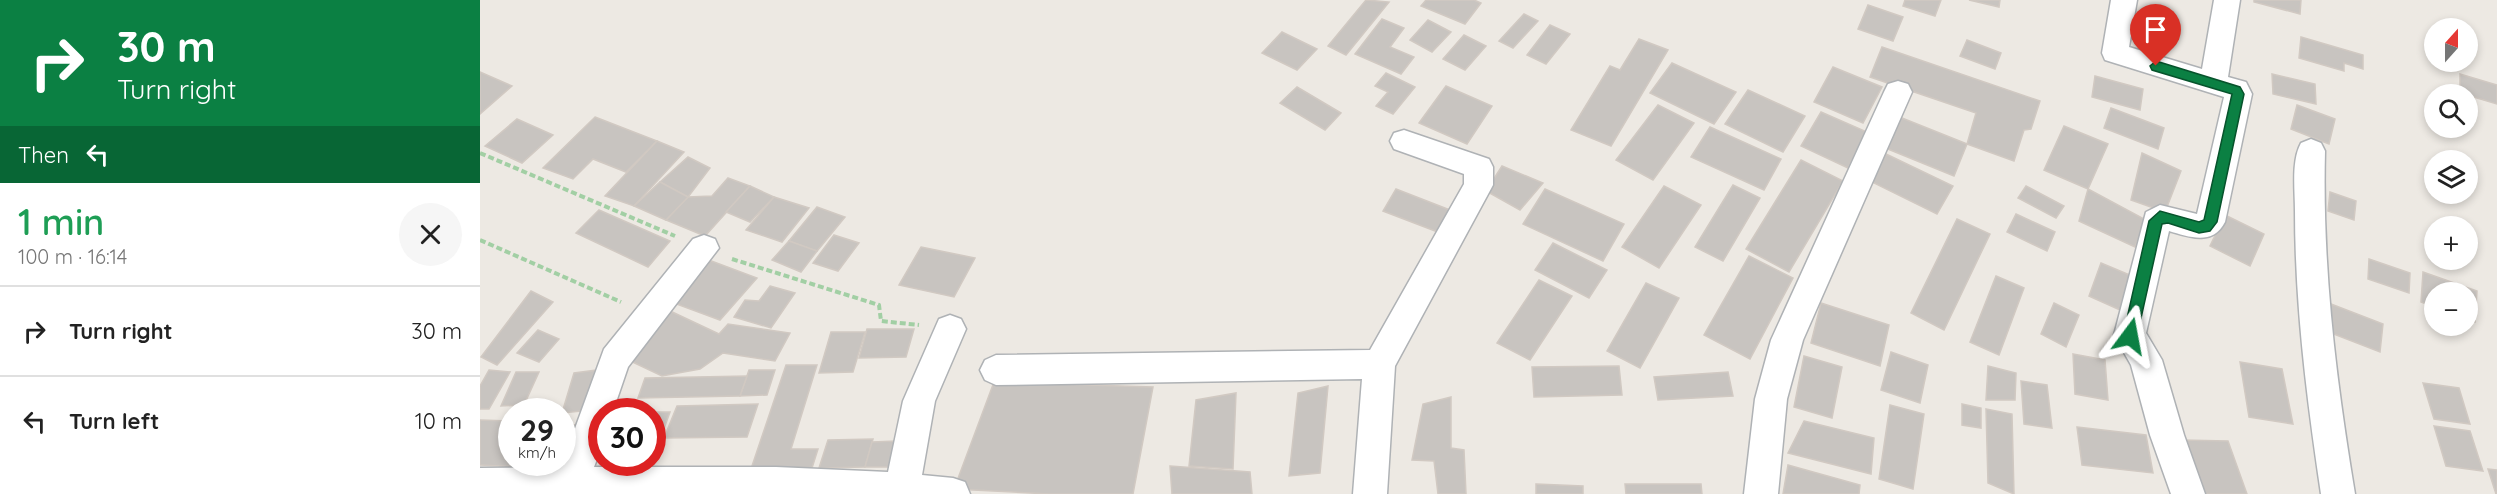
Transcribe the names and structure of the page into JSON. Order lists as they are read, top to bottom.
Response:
{
  "north": "top",
  "page": {
    "turn": ["30 m", "Turn right"],
    "map_buttons": ["+", "−"],
    "then": "Then",
    "heading": ["1 min", "100 m · 16:14"],
    "list": [
      {
        "name": "Turn right",
        "value": "30 m"
      },
      {
        "name": "Turn left",
        "value": "10 m"
      }
    ],
    "speed": "29 km/h",
    "limit": "30"
  }
}
